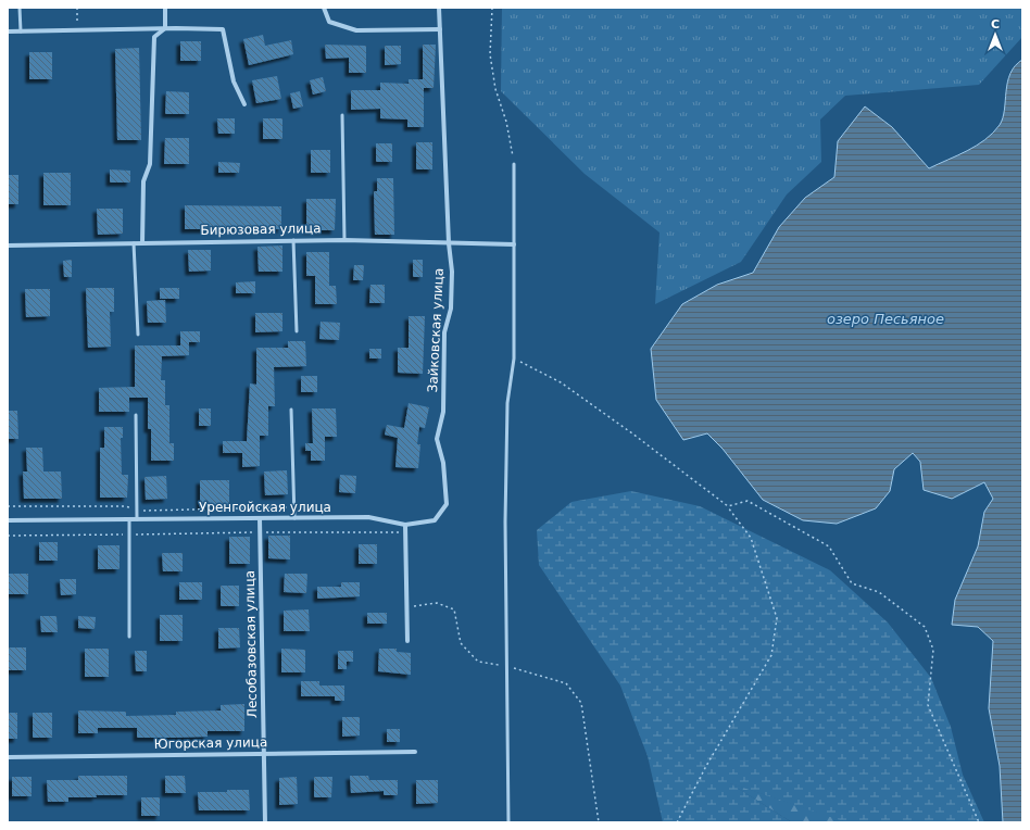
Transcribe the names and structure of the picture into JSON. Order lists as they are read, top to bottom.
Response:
{
  "streets": {
    "street": [
      "Бирюзовая улица",
      "Зайковская улица",
      "Уренгойская улица",
      "Лесобазовская улица",
      "Югорская улица"
    ]
  },
  "crossings": [
    ["Бирюзовая улица", "Зайковская улица"],
    ["Зайковская улица", "Уренгойская улица"],
    ["Уренгойская улица", "Лесобазовская улица"],
    ["Лесобазовская улица", "Югорская улица"]
  ],
  "water": ["озеро Песьяное"],
  "north": "top"
}
